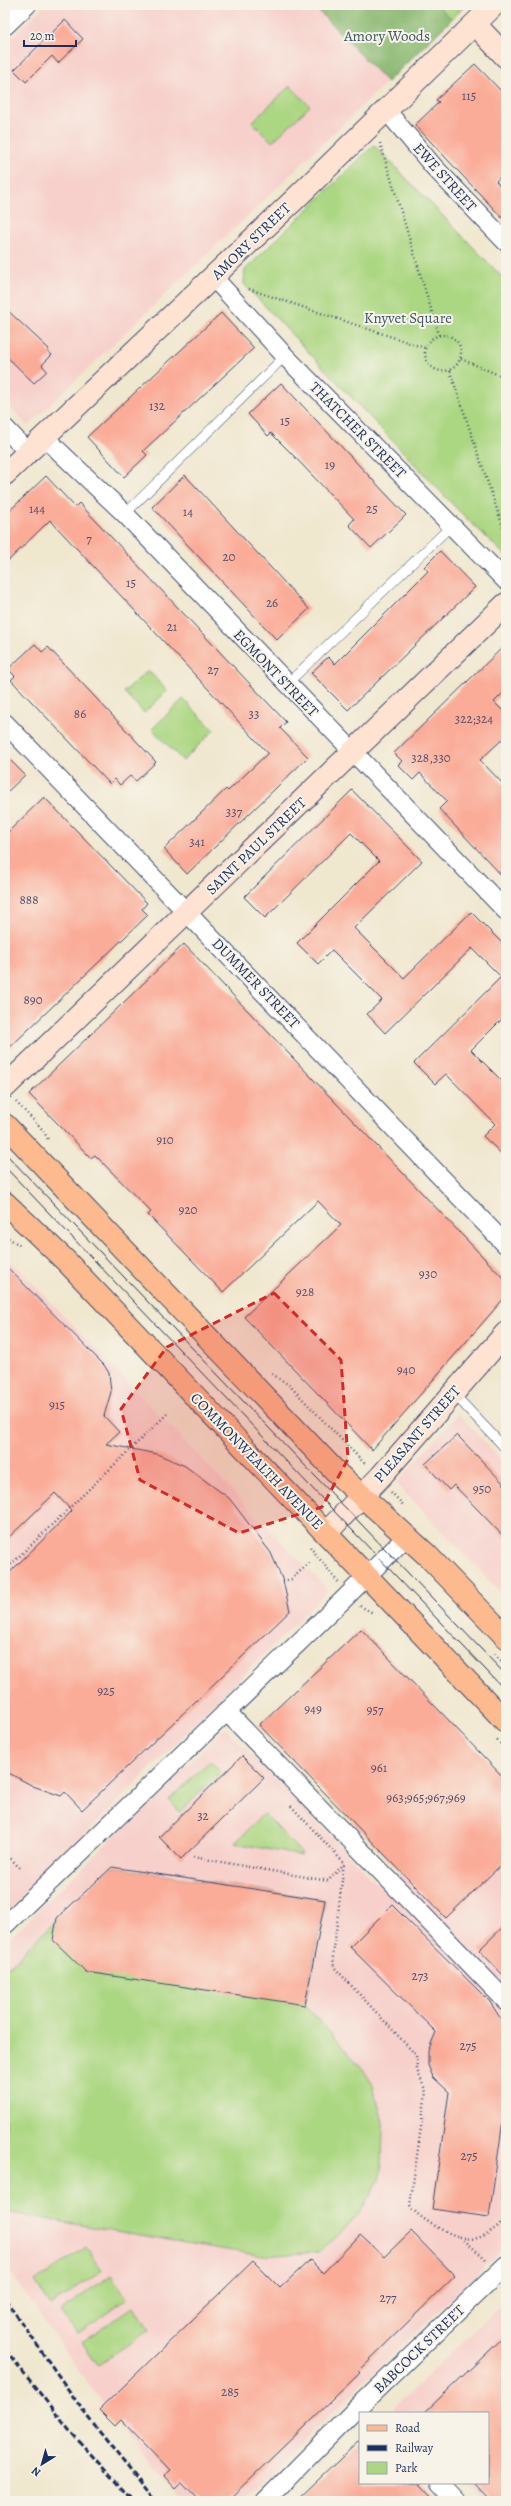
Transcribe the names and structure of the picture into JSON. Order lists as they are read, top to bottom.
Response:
{
  "streets": {
    "main road": ["COMMONWEALTH AVENUE"],
    "street": [
      "EWE STREET",
      "AMORY STREET",
      "THATCHER STREET",
      "EGMONT STREET",
      "SAINT PAUL STREET",
      "DUMMER STREET",
      "PLEASANT STREET",
      "BABCOCK STREET"
    ]
  },
  "crossings": [
    ["EWE STREET", "AMORY STREET"],
    ["AMORY STREET", "THATCHER STREET"],
    ["AMORY STREET", "EGMONT STREET"],
    ["EGMONT STREET", "SAINT PAUL STREET"],
    ["SAINT PAUL STREET", "DUMMER STREET"],
    ["PLEASANT STREET", "COMMONWEALTH AVENUE"]
  ],
  "parks": ["Amory Woods", "Knyvet Square"],
  "house_numbers": [
    "115",
    "132",
    "15",
    "19",
    "144",
    "25",
    "14",
    "7",
    "20",
    "15",
    "26",
    "21",
    "27",
    "86",
    "33",
    "322;324",
    "328,330",
    "337",
    "341",
    "888",
    "890",
    "910",
    "920",
    "930",
    "928",
    "940",
    "915",
    "950",
    "925",
    "949",
    "957",
    "961",
    "963;965;967;969",
    "32",
    "273",
    "275",
    "275",
    "277",
    "285"
  ],
  "legend": ["Road", "Railway", "Park"],
  "scale_bar": "20 m",
  "north": "bottom left"
}
